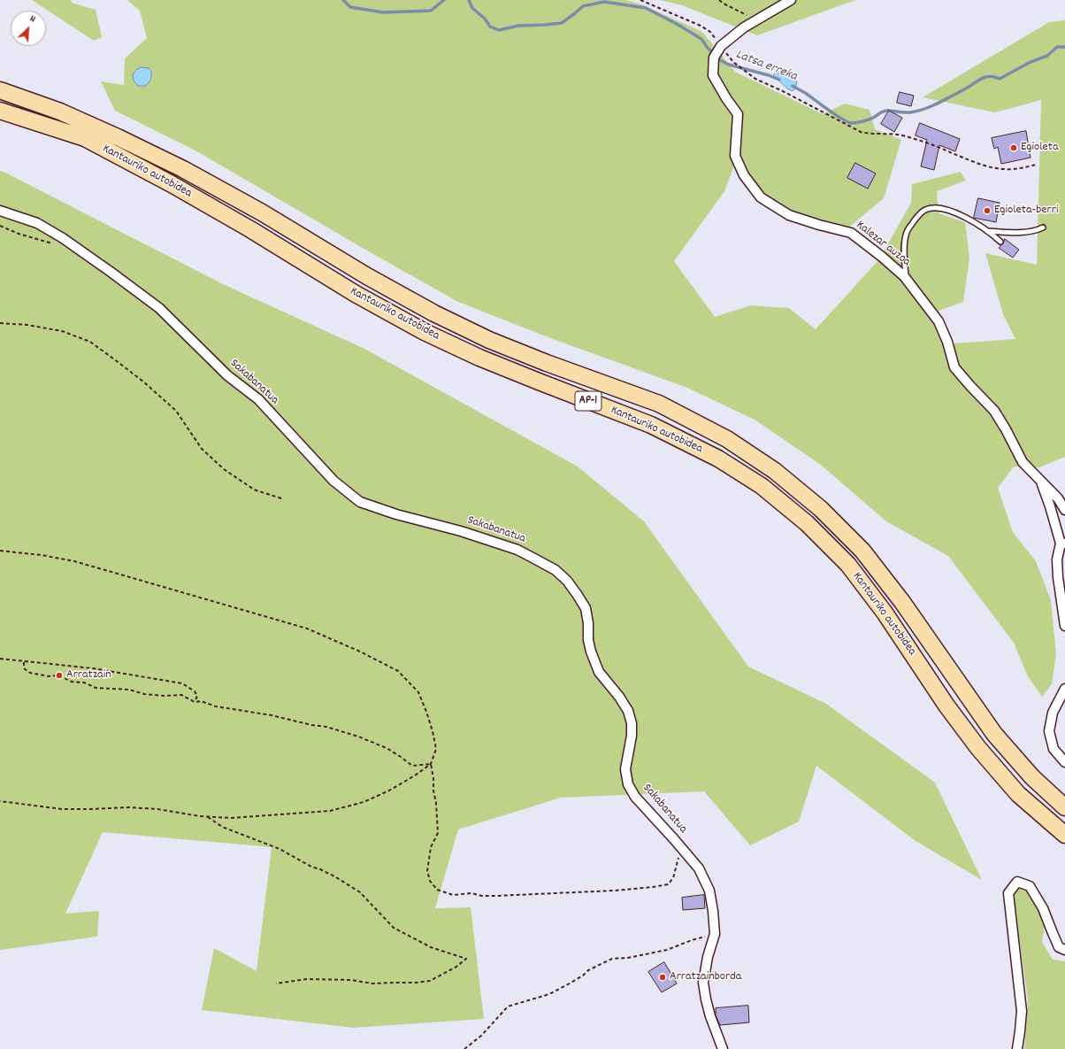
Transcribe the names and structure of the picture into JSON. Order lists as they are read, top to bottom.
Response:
{
  "streets": {
    "highway": ["Kantauriko autobidea", "AP-1"],
    "street": ["Kalezar auzoa", "Sakabanatua"]
  },
  "water": ["Latsa erreka"],
  "places": [
    "Egioleta",
    "Egioleta-berri",
    "Arratzain",
    "Arratzainborda"
  ],
  "north": "top right"
}
